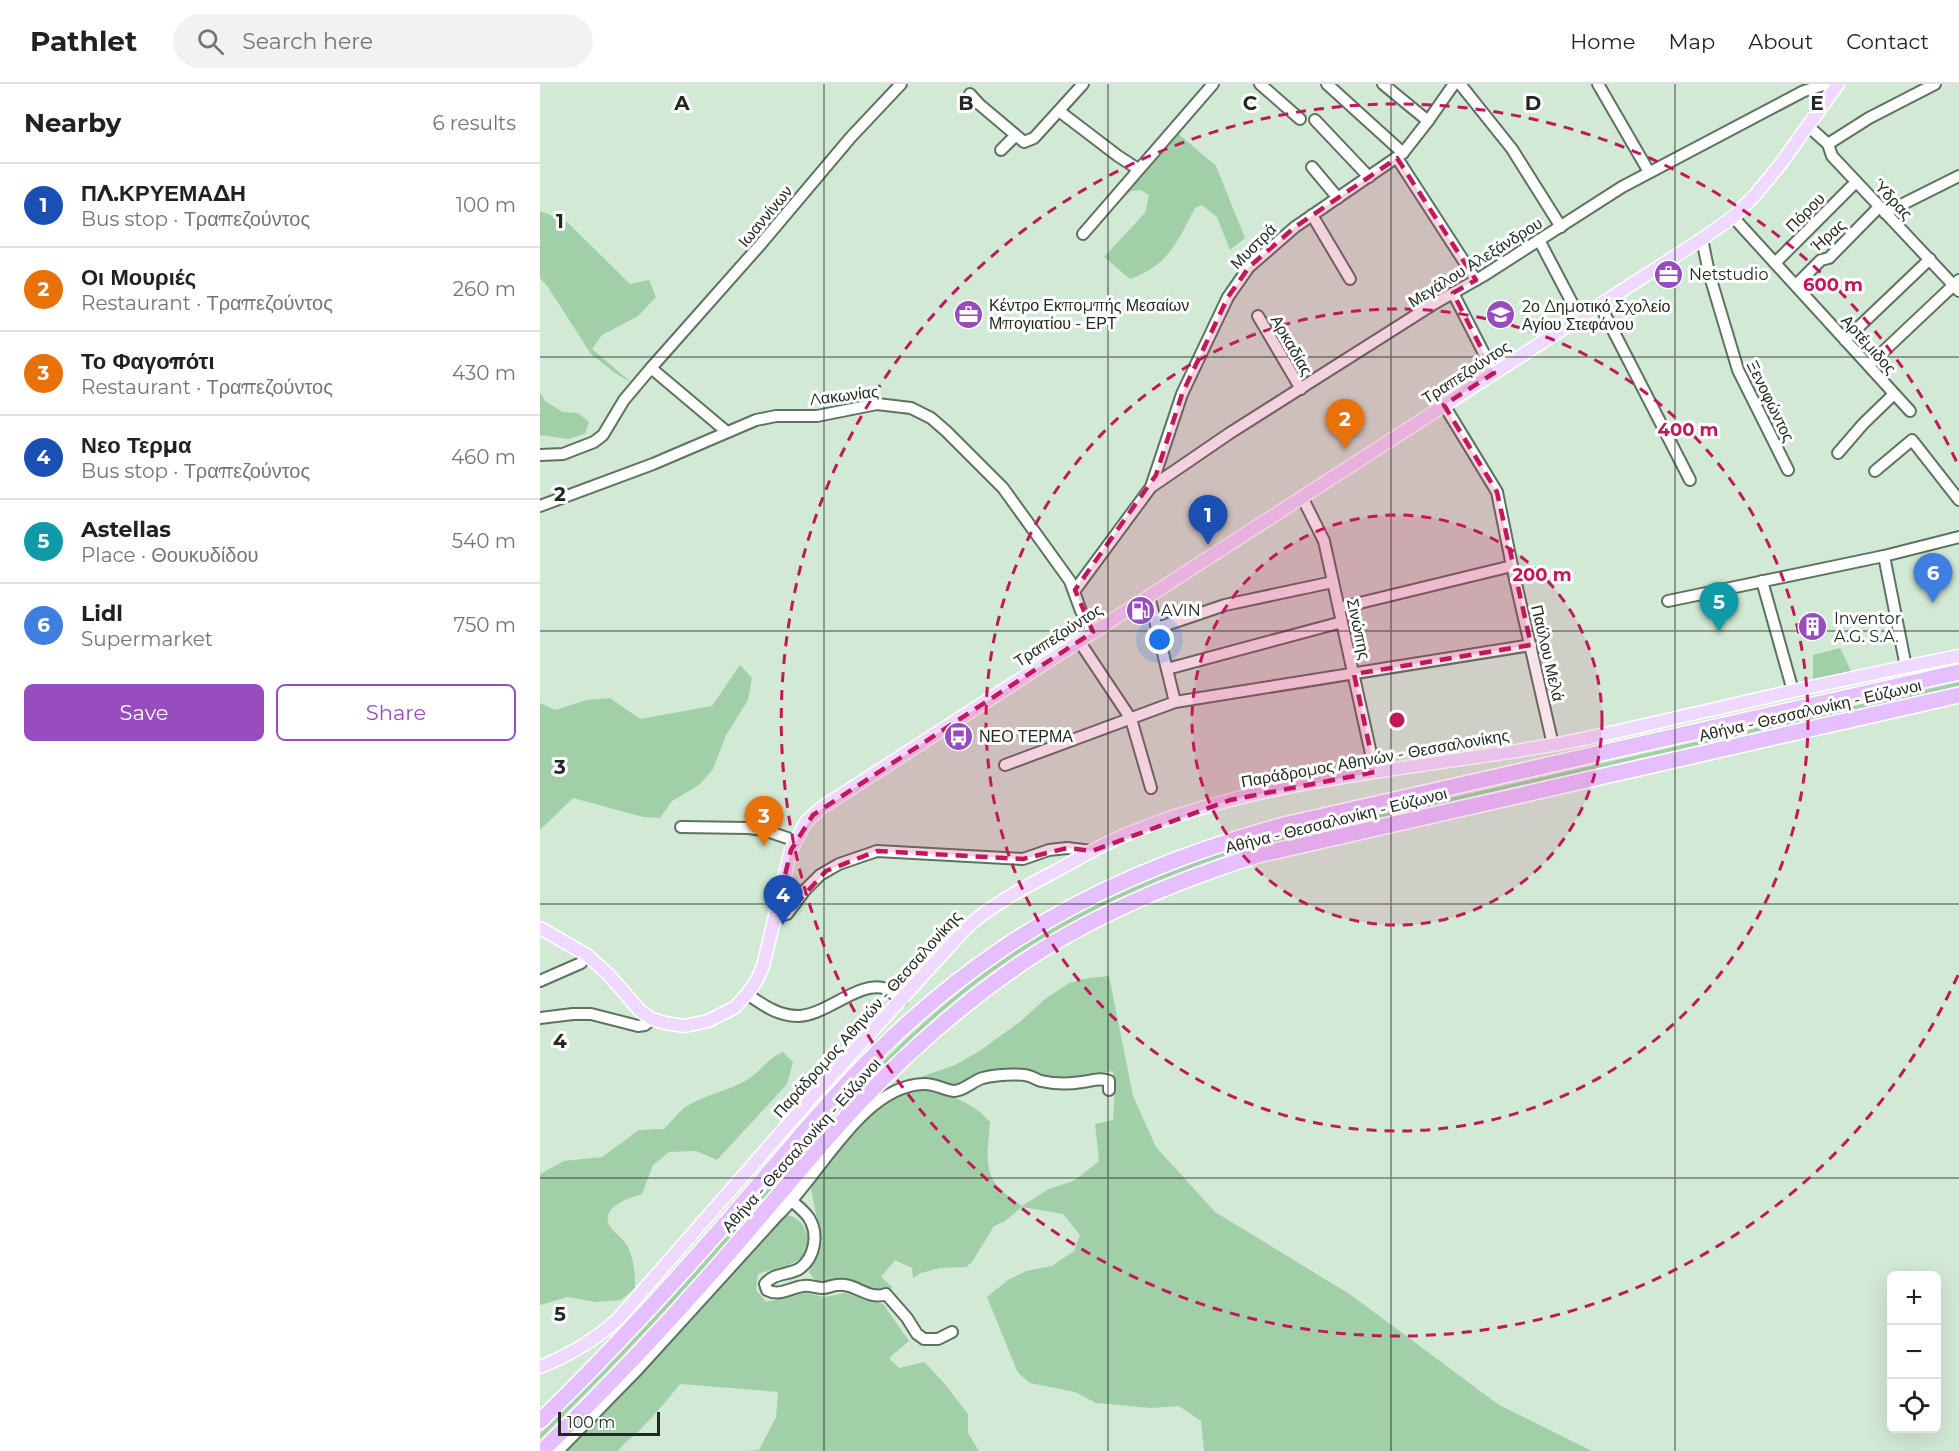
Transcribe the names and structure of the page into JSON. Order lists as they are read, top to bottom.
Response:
{
  "streets": {
    "highway": ["Αθήνα - Θεσσαλονίκη - Εύζωνοι"],
    "main road": ["Τραπεζούντος", "Παράδρομος Αθηνών - Θεσσαλονίκης"],
    "street": [
      "Ύδρας",
      "Πόρου",
      "Ιωαννίνων",
      "Ήρας",
      "Μυστρά",
      "Μεγάλου Αλεξάνδρου",
      "Αρτέμιδος",
      "Αρκαδίας",
      "Λακωνίας",
      "Ξενοφώντος",
      "Σινώπης",
      "Παύλου Μελά"
    ]
  },
  "crossings": [
    ["Ύδρας", "Πόρου"],
    ["Ύδρας", "Ήρας"],
    ["Ύδρας", "Τραπεζούντος"],
    ["Πόρου", "Αρτέμιδος"],
    ["Ήρας", "Αρτέμιδος"],
    ["Μυστρά", "Μεγάλου Αλεξάνδρου"],
    ["Μεγάλου Αλεξάνδρου", "Αρκαδίας"],
    ["Αρτέμιδος", "Τραπεζούντος"],
    ["Τραπεζούντος", "Λακωνίας"],
    ["Τραπεζούντος", "Ξενοφώντος"],
    ["Τραπεζούντος", "Σινώπης"],
    ["Τραπεζούντος", "Παύλου Μελά"],
    ["Σινώπης", "Παράδρομος Αθηνών - Θεσσαλονίκης"],
    ["Παύλου Μελά", "Παράδρομος Αθηνών - Θεσσαλονίκης"]
  ],
  "places": {
    "office": ["Netstudio", "Κέντρο Εκπομπής Μεσαίων Μπογιατίου - ΕΡΤ"],
    "school or university": ["2ο Δημοτικό Σχολείο Αγίου Στεφάνου"],
    "fuel station": ["AVIN"],
    "building": ["Inventor A.G. S.A."],
    "bus stop": ["ΝΕΟ ΤΕΡΜΑ"]
  },
  "scale_bar": "100 m",
  "page": {
    "header": "Pathlet",
    "search": "Search here",
    "nav": [
      "Home",
      "Map",
      "About",
      "Contact"
    ],
    "heading": ["Nearby", "6 results"],
    "list": [
      {
        "mark": "1",
        "name": "ΠΛ.ΚΡΥΕΜΑΔΗ",
        "note": "Bus stop · Τραπεζούντος",
        "value": "100 m"
      },
      {
        "mark": "2",
        "name": "Οι Μουριές",
        "note": "Restaurant · Τραπεζούντος",
        "value": "260 m"
      },
      {
        "mark": "3",
        "name": "Το Φαγοπότι",
        "note": "Restaurant · Τραπεζούντος",
        "value": "430 m"
      },
      {
        "mark": "4",
        "name": "Νεο Τερμα",
        "note": "Bus stop · Τραπεζούντος",
        "value": "460 m"
      },
      {
        "mark": "5",
        "name": "Astellas",
        "note": "Place · Θουκυδίδου",
        "value": "540 m"
      },
      {
        "mark": "6",
        "name": "Lidl",
        "note": "Supermarket",
        "value": "750 m"
      }
    ],
    "pins": [
      "2",
      "1",
      "6",
      "5",
      "3",
      "4"
    ],
    "buttons": ["Save", "Share"],
    "map_buttons": ["+", "−"],
    "scale": "100 m"
  },
  "grid": {
    "columns": [
      "A",
      "B",
      "C",
      "D",
      "E"
    ],
    "rows": [
      "1",
      "2",
      "3",
      "4",
      "5"
    ]
  },
  "rings": ["600 m", "400 m", "200 m"]
}
